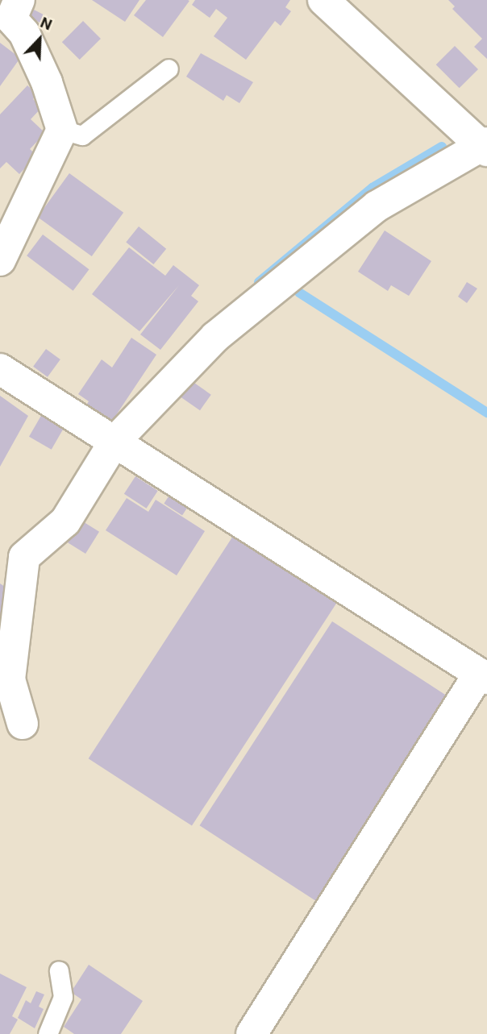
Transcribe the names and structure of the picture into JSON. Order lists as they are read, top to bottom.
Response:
{
  "north": "top right"
}
